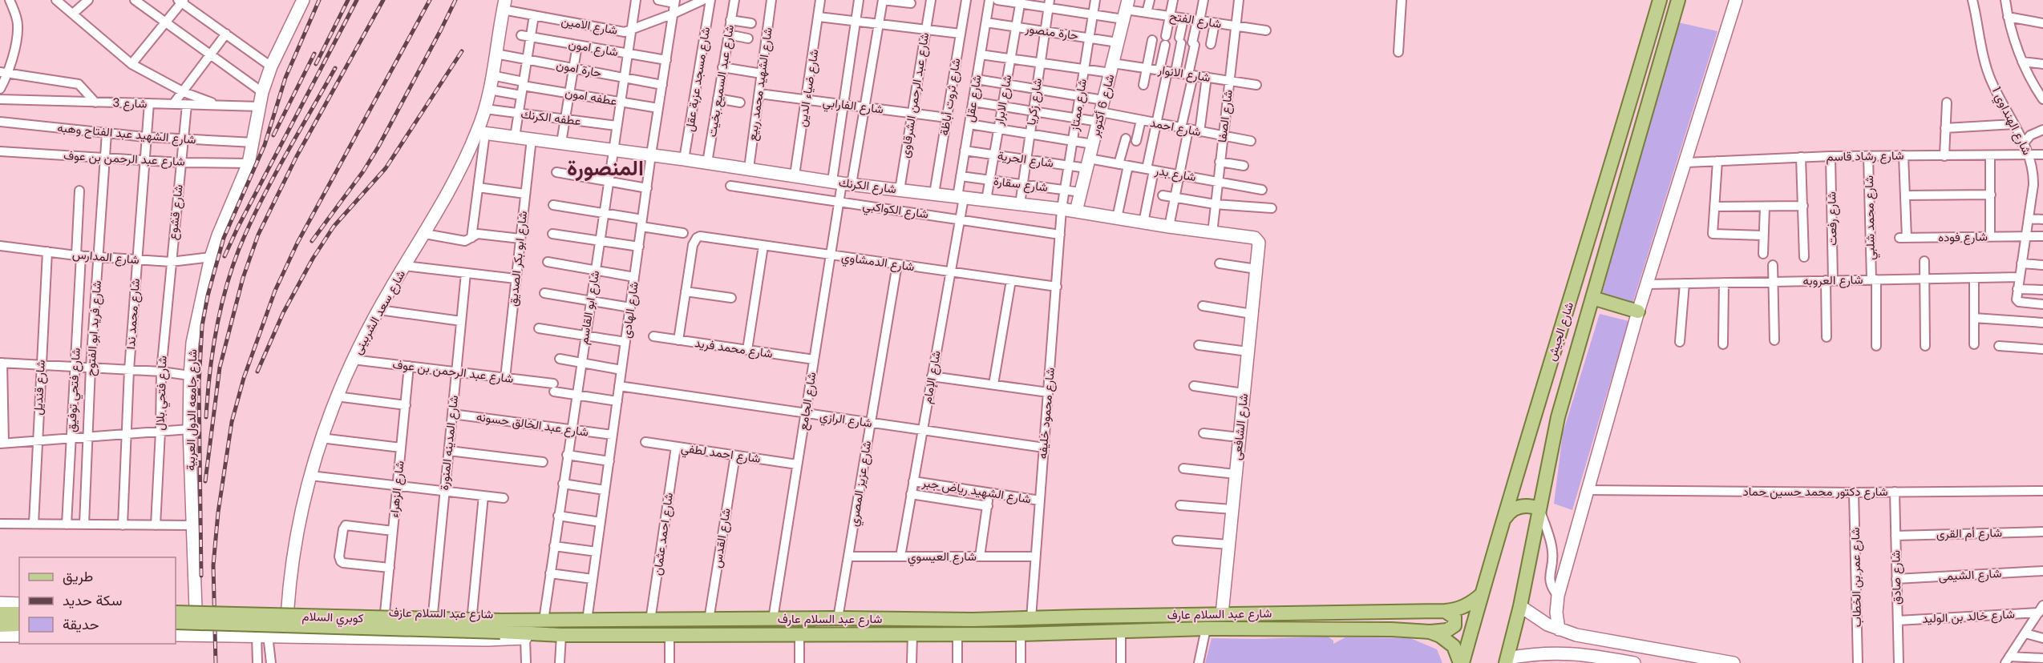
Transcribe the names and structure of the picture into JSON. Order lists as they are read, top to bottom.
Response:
{
  "streets": {
    "main road": ["شارع الجيش", "شارع عبد السلام عارف", "كوبري السلام"],
    "street": [
      "شارع الفتح",
      "شارع الامين",
      "حارة منصور",
      "شارع امون",
      "حارة امون",
      "شارع الانوار",
      "شارع مسجد عزبة عقل",
      "شارع عبد السميع بخيت",
      "شارع الشهيد محمد ربيع",
      "شارع ضياء الدين",
      "شارع عبد الرحمن الشرقاوى",
      "عطفه امون",
      "شارع ثروت أباظة",
      "شارع عقل",
      "شارع الابرار",
      "شارع زكريا",
      "شارع 3",
      "شارع ممتاز",
      "شارع الفارابي",
      "شارع 6 أكتوبر",
      "شارع الصفا",
      "عطفه الكرنك",
      "شارع الهنداوي 1",
      "شارع احمد",
      "شارع الشهيد عبد الفتاح وهبه",
      "شارع رشاد قاسم",
      "شارع عبد الرحمن بن عوف",
      "شارع الحرية",
      "شارع بدر",
      "شارع سقارة",
      "شارع الكرنك",
      "شارع الكواكبي",
      "شارع قشوع",
      "شارع محمد شلبي",
      "شارع رفعت",
      "شارع فوده",
      "شارع المدارس",
      "شارع ابو بكر الصديق",
      "شارع الدمشاوي",
      "شارع العروبه",
      "شارع ابو القاسم",
      "شارع الهادى",
      "شارع سعد الشربينى",
      "شارع محمد ندا",
      "شارع فريد ابو الفتوح",
      "شارع محمد فريد",
      "شارع الإمام",
      "شارع قنديل",
      "شارع فتحي توفيق",
      "شارع فتحي بلال",
      "شارع الجامع",
      "شارع جامعه الدول العربية",
      "شارع محمود خليفه",
      "شارع الرازي",
      "شارع عبد الخالق حسونه",
      "شارع الشافعى",
      "شارع المدينه المنورة",
      "شارع احمد لطفي",
      "شارع عزيز المصري",
      "شارع الزهراء",
      "شارع الشهيد رياض جبر",
      "شارع دكتور محمد حسين حماد",
      "شارع أم القرى",
      "شارع احمد عثمان",
      "شارع القدس",
      "شارع العيسوي",
      "شارع الشيمى",
      "شارع عمر بن الخطاب",
      "شارع صادق",
      "شارع خالد بن الوليد"
    ]
  },
  "crossings": [
    ["شارع الفتح", "شارع الابرار"],
    ["شارع الفتح", "شارع زكريا"],
    ["شارع الفتح", "شارع ممتاز"],
    ["شارع الفتح", "شارع 6 أكتوبر"],
    ["شارع الفتح", "شارع الصفا"],
    ["شارع الامين", "شارع ابو القاسم"],
    ["شارع الامين", "شارع الهادى"],
    ["شارع الامين", "شارع سعد الشربينى"],
    ["حارة منصور", "شارع عقل"],
    ["حارة منصور", "شارع الابرار"],
    ["حارة منصور", "شارع زكريا"],
    ["حارة منصور", "شارع ممتاز"],
    ["حارة منصور", "شارع 6 أكتوبر"],
    ["شارع امون", "شارع ابو القاسم"],
    ["شارع امون", "شارع الهادى"],
    ["حارة امون", "شارع ابو القاسم"],
    ["حارة امون", "شارع الهادى"],
    ["حارة امون", "شارع سعد الشربينى"],
    ["شارع الانوار", "شارع عقل"],
    ["شارع الانوار", "شارع الابرار"],
    ["شارع الانوار", "شارع زكريا"],
    ["شارع الانوار", "شارع ممتاز"],
    ["شارع الانوار", "شارع 6 أكتوبر"],
    ["شارع الانوار", "شارع الصفا"],
    ["شارع مسجد عزبة عقل", "شارع الكرنك"],
    ["شارع عبد السميع بخيت", "شارع الكرنك"],
    ["شارع الشهيد محمد ربيع", "شارع الفارابي"],
    ["شارع الشهيد محمد ربيع", "شارع الكرنك"],
    ["شارع ضياء الدين", "شارع الفارابي"],
    ["شارع ضياء الدين", "شارع الكرنك"],
    ["شارع عبد الرحمن الشرقاوى", "شارع الفارابي"],
    ["شارع عبد الرحمن الشرقاوى", "شارع الكرنك"],
    ["عطفه امون", "شارع ابو القاسم"],
    ["عطفه امون", "شارع الهادى"],
    ["عطفه امون", "شارع سعد الشربينى"],
    ["شارع ثروت أباظة", "شارع الفارابي"],
    ["شارع ثروت أباظة", "شارع الكرنك"],
    ["شارع عقل", "شارع الحرية"],
    ["شارع عقل", "شارع سقارة"],
    ["شارع عقل", "شارع الكرنك"],
    ["شارع عقل", "شارع الإمام"],
    ["شارع الابرار", "شارع الحرية"],
    ["شارع الابرار", "شارع سقارة"],
    ["شارع الابرار", "شارع الكرنك"],
    ["شارع زكريا", "شارع الحرية"],
    ["شارع زكريا", "شارع سقارة"],
    ["شارع زكريا", "شارع الكرنك"],
    ["شارع 3", "شارع قشوع"],
    ["شارع 3", "شارع محمد ندا"],
    ["شارع 3", "شارع جامعه الدول العربية"],
    ["شارع ممتاز", "شارع الحرية"],
    ["شارع ممتاز", "شارع سقارة"],
    ["شارع ممتاز", "شارع الكرنك"],
    ["شارع ممتاز", "شارع محمود خليفه"],
    ["شارع 6 أكتوبر", "شارع احمد"],
    ["شارع 6 أكتوبر", "شارع الحرية"],
    ["شارع 6 أكتوبر", "شارع بدر"],
    ["شارع 6 أكتوبر", "شارع سقارة"],
    ["شارع 6 أكتوبر", "شارع الكرنك"],
    ["شارع الصفا", "شارع احمد"],
    ["شارع الصفا", "شارع بدر"],
    ["شارع الصفا", "شارع الكرنك"],
    ["عطفه الكرنك", "شارع ابو القاسم"],
    ["عطفه الكرنك", "شارع سعد الشربينى"],
    ["شارع الهنداوي 1", "شارع رشاد قاسم"],
    ["شارع الهنداوي 1", "شارع فوده"],
    ["شارع الهنداوي 1", "شارع العروبه"],
    ["شارع الشهيد عبد الفتاح وهبه", "شارع قشوع"],
    ["شارع الشهيد عبد الفتاح وهبه", "شارع محمد ندا"],
    ["شارع الشهيد عبد الفتاح وهبه", "شارع فريد ابو الفتوح"],
    ["شارع الشهيد عبد الفتاح وهبه", "شارع جامعه الدول العربية"],
    ["شارع رشاد قاسم", "شارع محمد شلبي"],
    ["شارع رشاد قاسم", "شارع رفعت"],
    ["شارع عبد الرحمن بن عوف", "شارع قشوع"],
    ["شارع عبد الرحمن بن عوف", "شارع ابو بكر الصديق"],
    ["شارع عبد الرحمن بن عوف", "شارع ابو القاسم"],
    ["شارع عبد الرحمن بن عوف", "شارع الهادى"],
    ["شارع عبد الرحمن بن عوف", "شارع سعد الشربينى"],
    ["شارع عبد الرحمن بن عوف", "شارع محمد ندا"],
    ["شارع عبد الرحمن بن عوف", "شارع فريد ابو الفتوح"],
    ["شارع عبد الرحمن بن عوف", "شارع جامعه الدول العربية"],
    ["شارع عبد الرحمن بن عوف", "شارع المدينه المنورة"],
    ["شارع عبد الرحمن بن عوف", "شارع الزهراء"],
    ["شارع الحرية", "شارع بدر"],
    ["شارع الكرنك", "شارع ابو بكر الصديق"],
    ["شارع الكرنك", "شارع ابو القاسم"],
    ["شارع الكرنك", "شارع الهادى"],
    ["شارع الكرنك", "شارع سعد الشربينى"],
    ["شارع الكرنك", "شارع الإمام"],
    ["شارع الكرنك", "شارع الجامع"],
    ["شارع الكرنك", "شارع محمود خليفه"],
    ["شارع الكرنك", "شارع الشافعى"],
    ["شارع الكواكبي", "شارع الإمام"],
    ["شارع الكواكبي", "شارع الجامع"],
    ["شارع الكواكبي", "شارع محمود خليفه"],
    ["شارع قشوع", "شارع المدارس"],
    ["شارع قشوع", "شارع فتحي بلال"],
    ["شارع محمد شلبي", "شارع العروبه"],
    ["شارع رفعت", "شارع العروبه"],
    ["شارع المدارس", "شارع محمد ندا"],
    ["شارع المدارس", "شارع فريد ابو الفتوح"],
    ["شارع المدارس", "شارع قنديل"],
    ["شارع المدارس", "شارع فتحي توفيق"],
    ["شارع المدارس", "شارع فتحي بلال"],
    ["شارع المدارس", "شارع جامعه الدول العربية"],
    ["شارع الدمشاوي", "شارع الإمام"],
    ["شارع الدمشاوي", "شارع الجامع"],
    ["شارع الدمشاوي", "شارع محمود خليفه"],
    ["شارع الدمشاوي", "شارع عزيز المصري"],
    ["شارع ابو القاسم", "شارع عبد الخالق حسونه"],
    ["شارع ابو القاسم", "شارع عبد السلام عارف"],
    ["شارع الهادى", "شارع الرازي"],
    ["شارع الهادى", "شارع عبد الخالق حسونه"],
    ["شارع الهادى", "شارع عبد السلام عارف"],
    ["شارع الهادى", "كوبري السلام"],
    ["شارع سعد الشربينى", "شارع عبد السلام عارف"],
    ["شارع الجيش", "شارع عبد السلام عارف"],
    ["شارع محمد فريد", "شارع الجامع"],
    ["شارع الإمام", "شارع الرازي"],
    ["شارع الإمام", "شارع الشهيد رياض جبر"],
    ["شارع الإمام", "شارع العيسوي"],
    ["شارع الجامع", "شارع الرازي"],
    ["شارع الجامع", "شارع احمد لطفي"],
    ["شارع الجامع", "شارع عبد السلام عارف"],
    ["شارع جامعه الدول العربية", "شارع عبد السلام عارف"],
    ["شارع محمود خليفه", "شارع الرازي"],
    ["شارع محمود خليفه", "شارع الشهيد رياض جبر"],
    ["شارع محمود خليفه", "شارع العيسوي"],
    ["شارع محمود خليفه", "شارع عبد السلام عارف"],
    ["شارع الرازي", "شارع عزيز المصري"],
    ["شارع عبد الخالق حسونه", "شارع المدينه المنورة"],
    ["شارع الشافعى", "شارع عبد السلام عارف"],
    ["شارع المدينه المنورة", "شارع عبد السلام عارف"],
    ["شارع احمد لطفي", "شارع احمد عثمان"],
    ["شارع احمد لطفي", "شارع القدس"],
    ["شارع عزيز المصري", "شارع العيسوي"],
    ["شارع عزيز المصري", "شارع عبد السلام عارف"],
    ["شارع الزهراء", "شارع عبد السلام عارف"],
    ["شارع دكتور محمد حسين حماد", "شارع عمر بن الخطاب"],
    ["شارع دكتور محمد حسين حماد", "شارع صادق"],
    ["شارع أم القرى", "شارع صادق"],
    ["شارع احمد عثمان", "شارع عبد السلام عارف"],
    ["شارع القدس", "شارع عبد السلام عارف"],
    ["شارع الشيمى", "شارع صادق"],
    ["شارع صادق", "شارع خالد بن الوليد"],
    ["شارع عبد السلام عارف", "كوبري السلام"]
  ],
  "districts": ["المنصورة"],
  "legend": ["طريق", "سكة حديد", "حديقة"]
}
